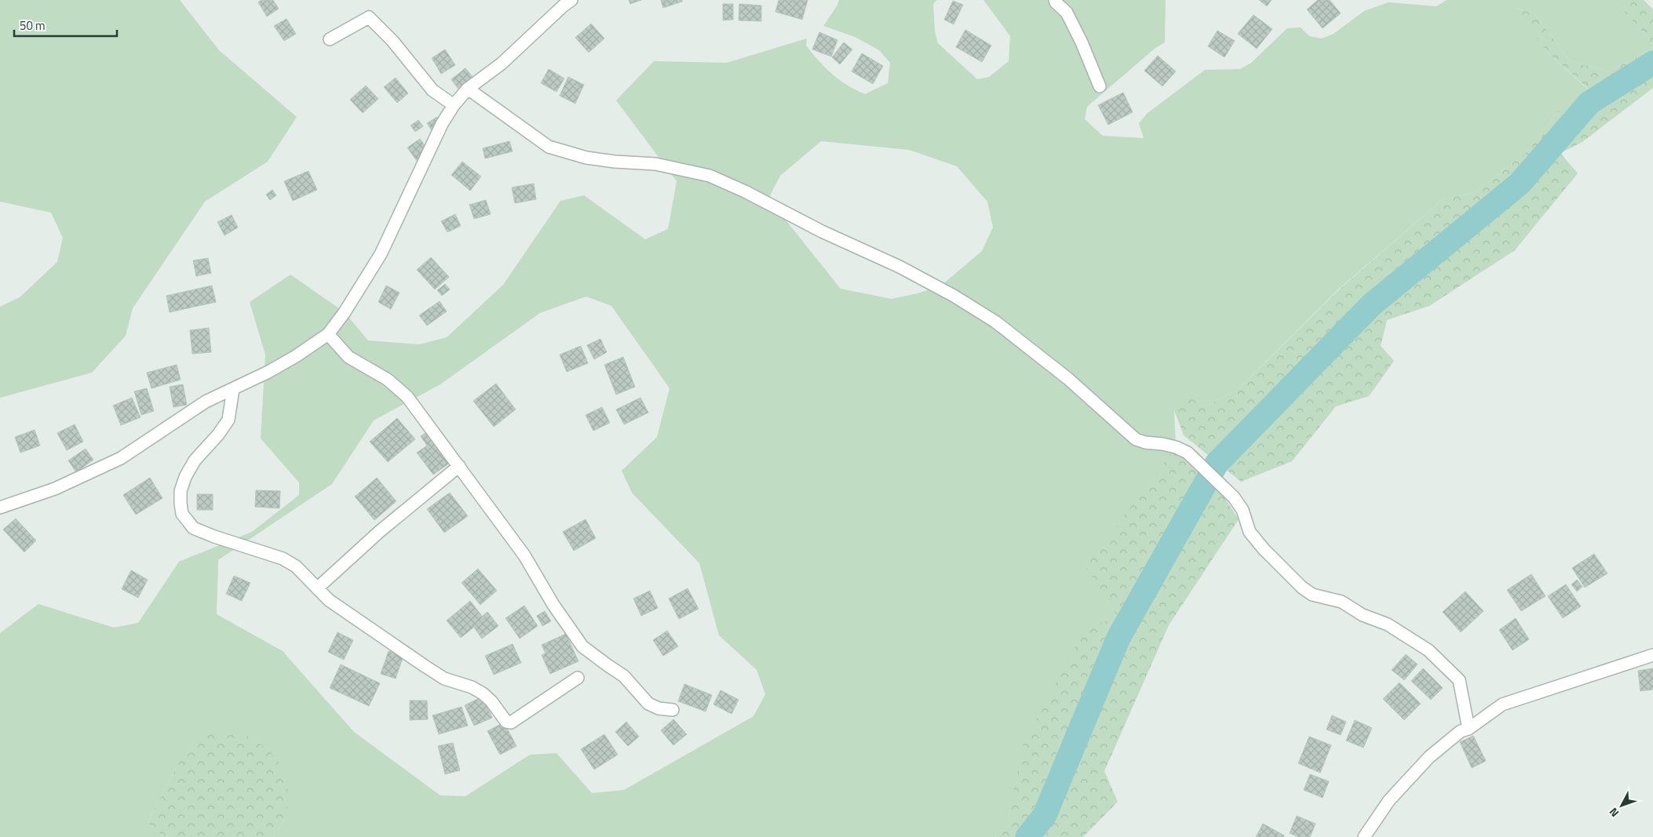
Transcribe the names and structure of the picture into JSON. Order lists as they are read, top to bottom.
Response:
{
  "scale_bar": "50 m",
  "north": "bottom left"
}
